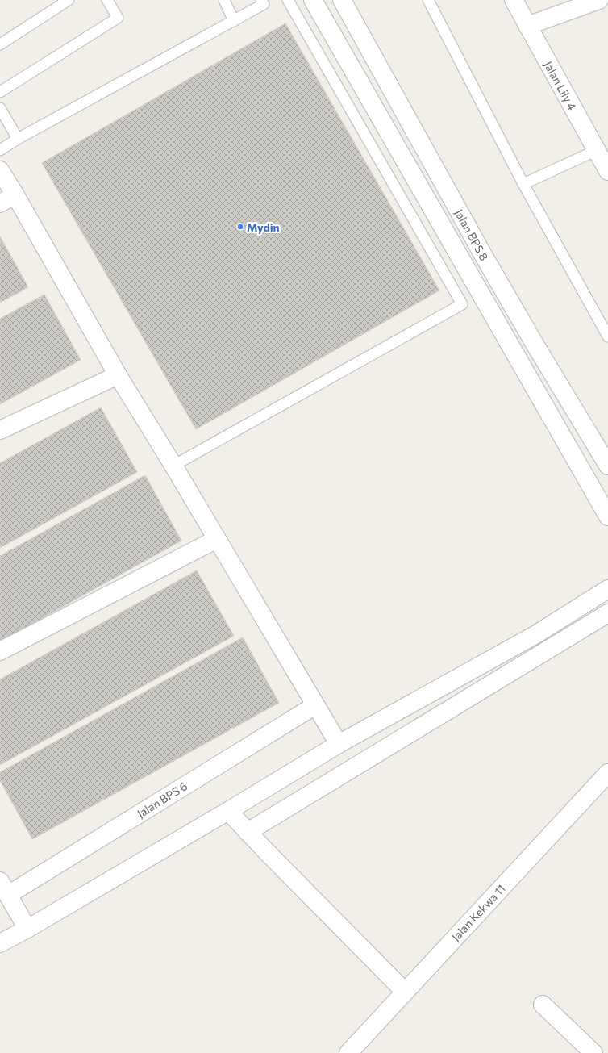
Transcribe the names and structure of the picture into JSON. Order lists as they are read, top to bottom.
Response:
{
  "streets": {
    "street": [
      "Jalan Lily 4",
      "Jalan BPS 8",
      "Jalan BPS 6",
      "Jalan Kekwa 11"
    ]
  },
  "places": ["Mydin"]
}
